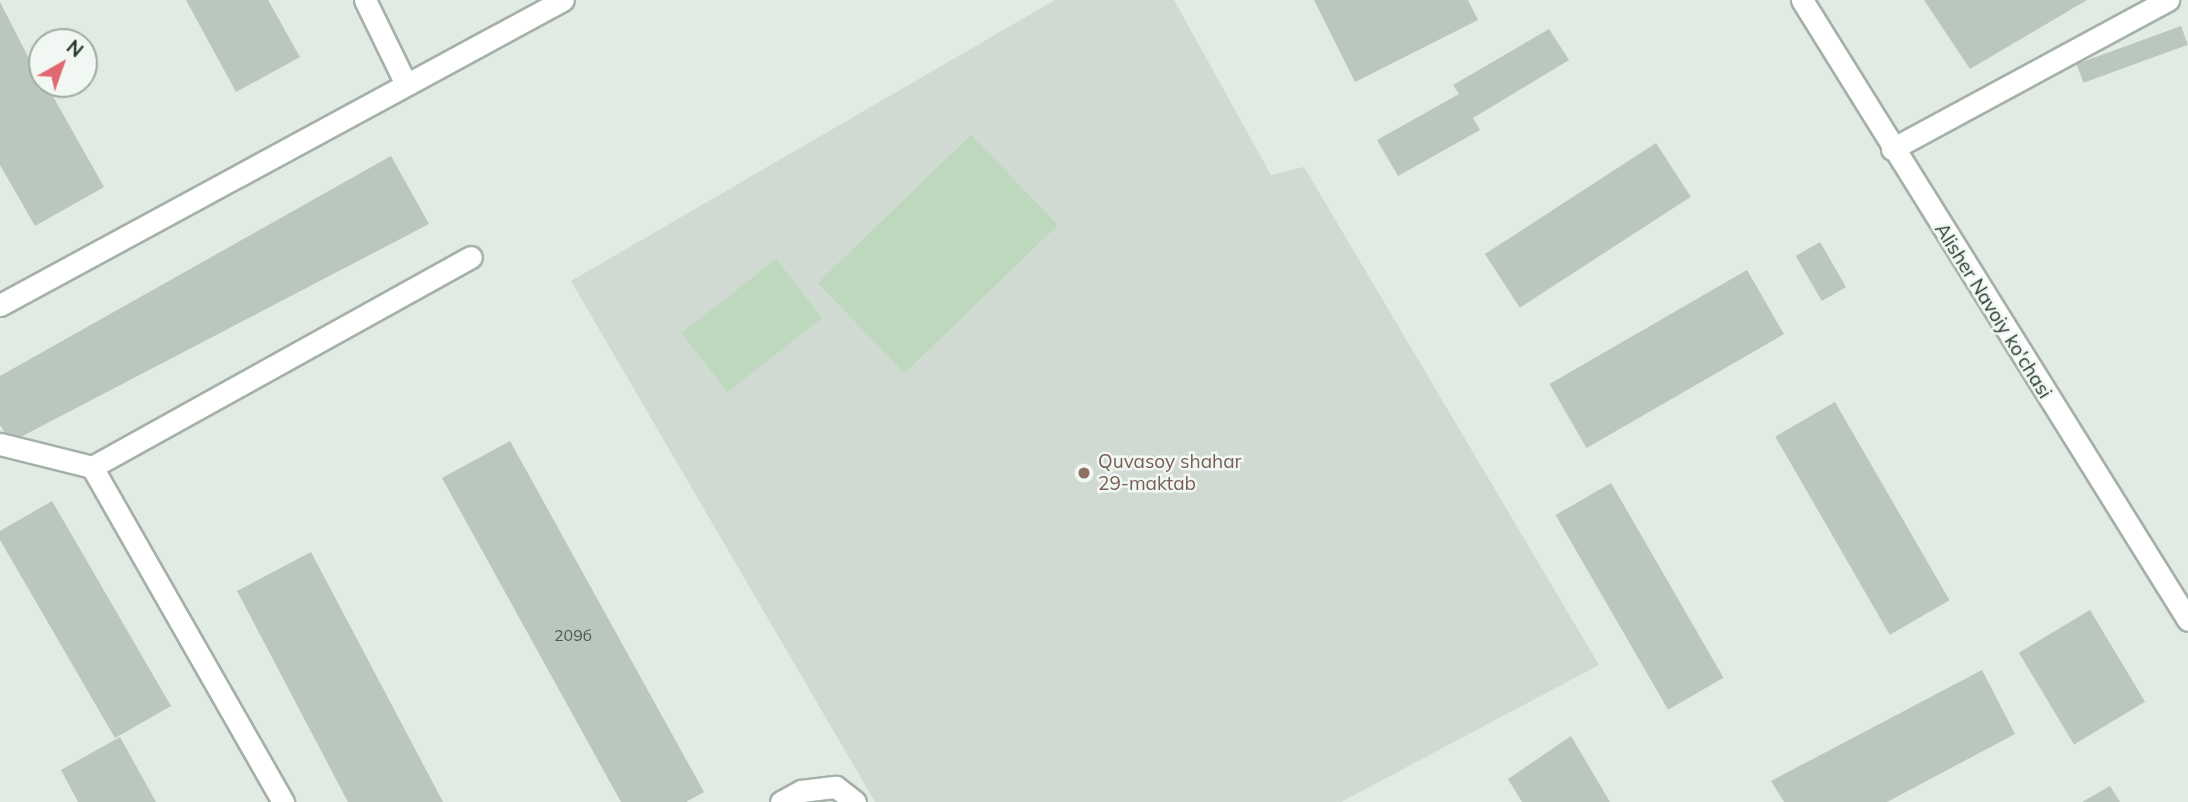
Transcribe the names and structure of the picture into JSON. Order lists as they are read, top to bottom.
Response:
{
  "streets": {
    "street": ["Alisher Navoiy ko'chasi"]
  },
  "places": ["Quvasoy shahar 29-maktab"],
  "house_numbers": ["209б"],
  "north": "top right"
}
